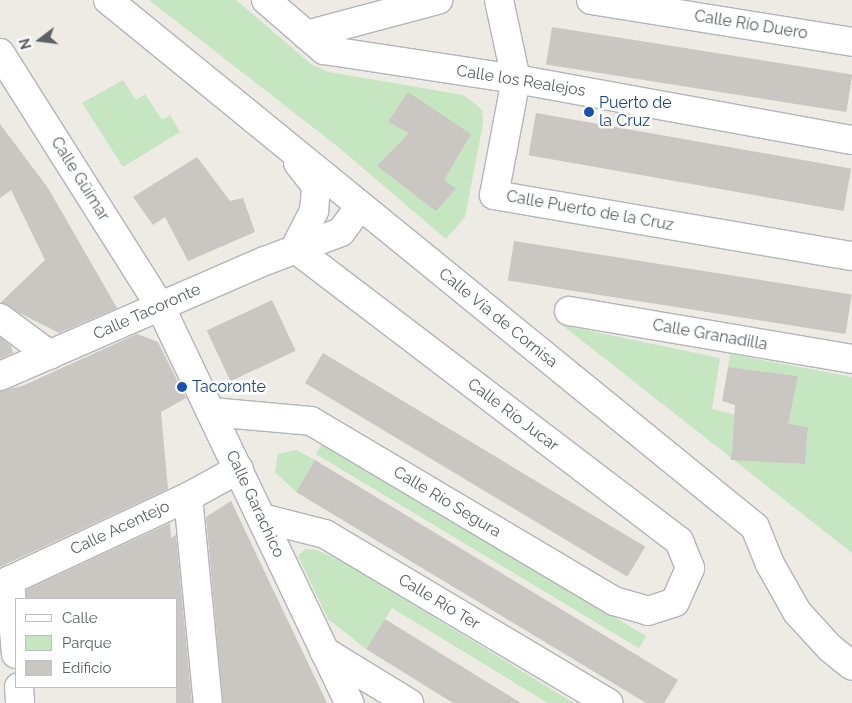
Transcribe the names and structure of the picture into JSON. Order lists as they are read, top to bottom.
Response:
{
  "streets": {
    "street": [
      "Calle Río Duero",
      "Calle los Realejos",
      "Calle Güímar",
      "Calle Puerto de la Cruz",
      "Calle Tacoronte",
      "Calle Vía de Cornisa",
      "Calle Granadilla",
      "Calle Río Jucar",
      "Calle Río Segura",
      "Calle Garachico",
      "Calle Acentejo",
      "Calle Río Ter"
    ]
  },
  "crossings": [
    ["Calle los Realejos", "Calle Puerto de la Cruz"],
    ["Calle Güímar", "Calle Tacoronte"],
    ["Calle Güímar", "Calle Garachico"],
    ["Calle Tacoronte", "Calle Vía de Cornisa"],
    ["Calle Tacoronte", "Calle Río Jucar"],
    ["Calle Tacoronte", "Calle Garachico"],
    ["Calle Río Jucar", "Calle Río Segura"],
    ["Calle Río Segura", "Calle Garachico"],
    ["Calle Garachico", "Calle Acentejo"],
    ["Calle Garachico", "Calle Río Ter"]
  ],
  "places": ["Puerto de la Cruz", "Tacoronte"],
  "legend": ["Calle", "Parque", "Edificio"],
  "north": "left"
}
